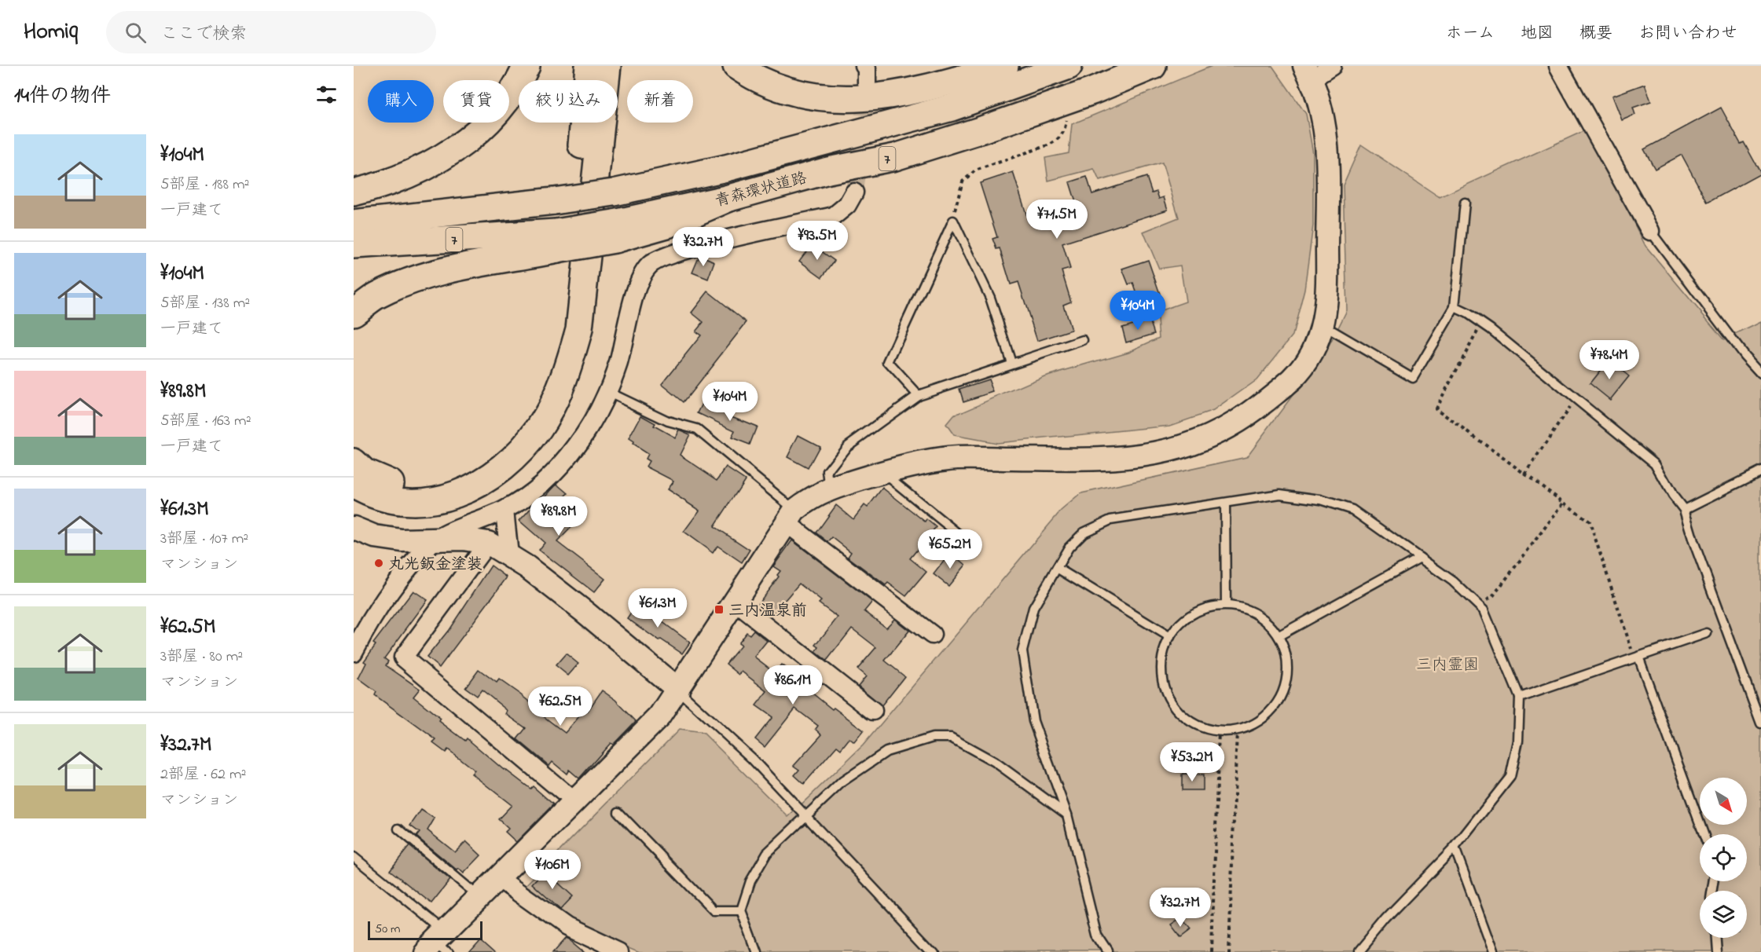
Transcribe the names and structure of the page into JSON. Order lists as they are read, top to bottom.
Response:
{
  "streets": {
    "highway": ["7", "青森環状道路"]
  },
  "crossings": [
    ["7", "青森環状道路"]
  ],
  "parks": ["三内霊園"],
  "places": {
    "other": ["丸光鈑金塗装"],
    "transit": ["三内温泉前"]
  },
  "scale_bar": "50 m",
  "north": "bottom right",
  "page": {
    "header": "Homiq",
    "search": "ここで検索",
    "nav": [
      "ホーム",
      "地図",
      "概要",
      "お問い合わせ"
    ],
    "heading": "14件の物件",
    "chip": [
      "購入",
      "賃貸",
      "絞り込み",
      "新着"
    ],
    "list": [
      {
        "name": "¥104M",
        "note": "5部屋 · 188 m² · 一戸建て"
      },
      {
        "name": "¥104M",
        "note": "5部屋 · 138 m² · 一戸建て"
      },
      {
        "name": "¥89.8M",
        "note": "5部屋 · 163 m² · 一戸建て"
      },
      {
        "name": "¥61.3M",
        "note": "3部屋 · 107 m² · マンション"
      },
      {
        "name": "¥62.5M",
        "note": "3部屋 · 80 m² · マンション"
      },
      {
        "name": "¥32.7M",
        "note": "2部屋 · 62 m² · マンション"
      }
    ],
    "price": [
      "¥71.5M",
      "¥93.5M",
      "¥32.7M",
      "¥104M",
      "¥78.4M",
      "¥104M",
      "¥89.8M",
      "¥65.2M",
      "¥61.3M",
      "¥86.1M",
      "¥62.5M",
      "¥53.2M",
      "¥106M",
      "¥32.7M"
    ],
    "scale": "50 m"
  }
}
